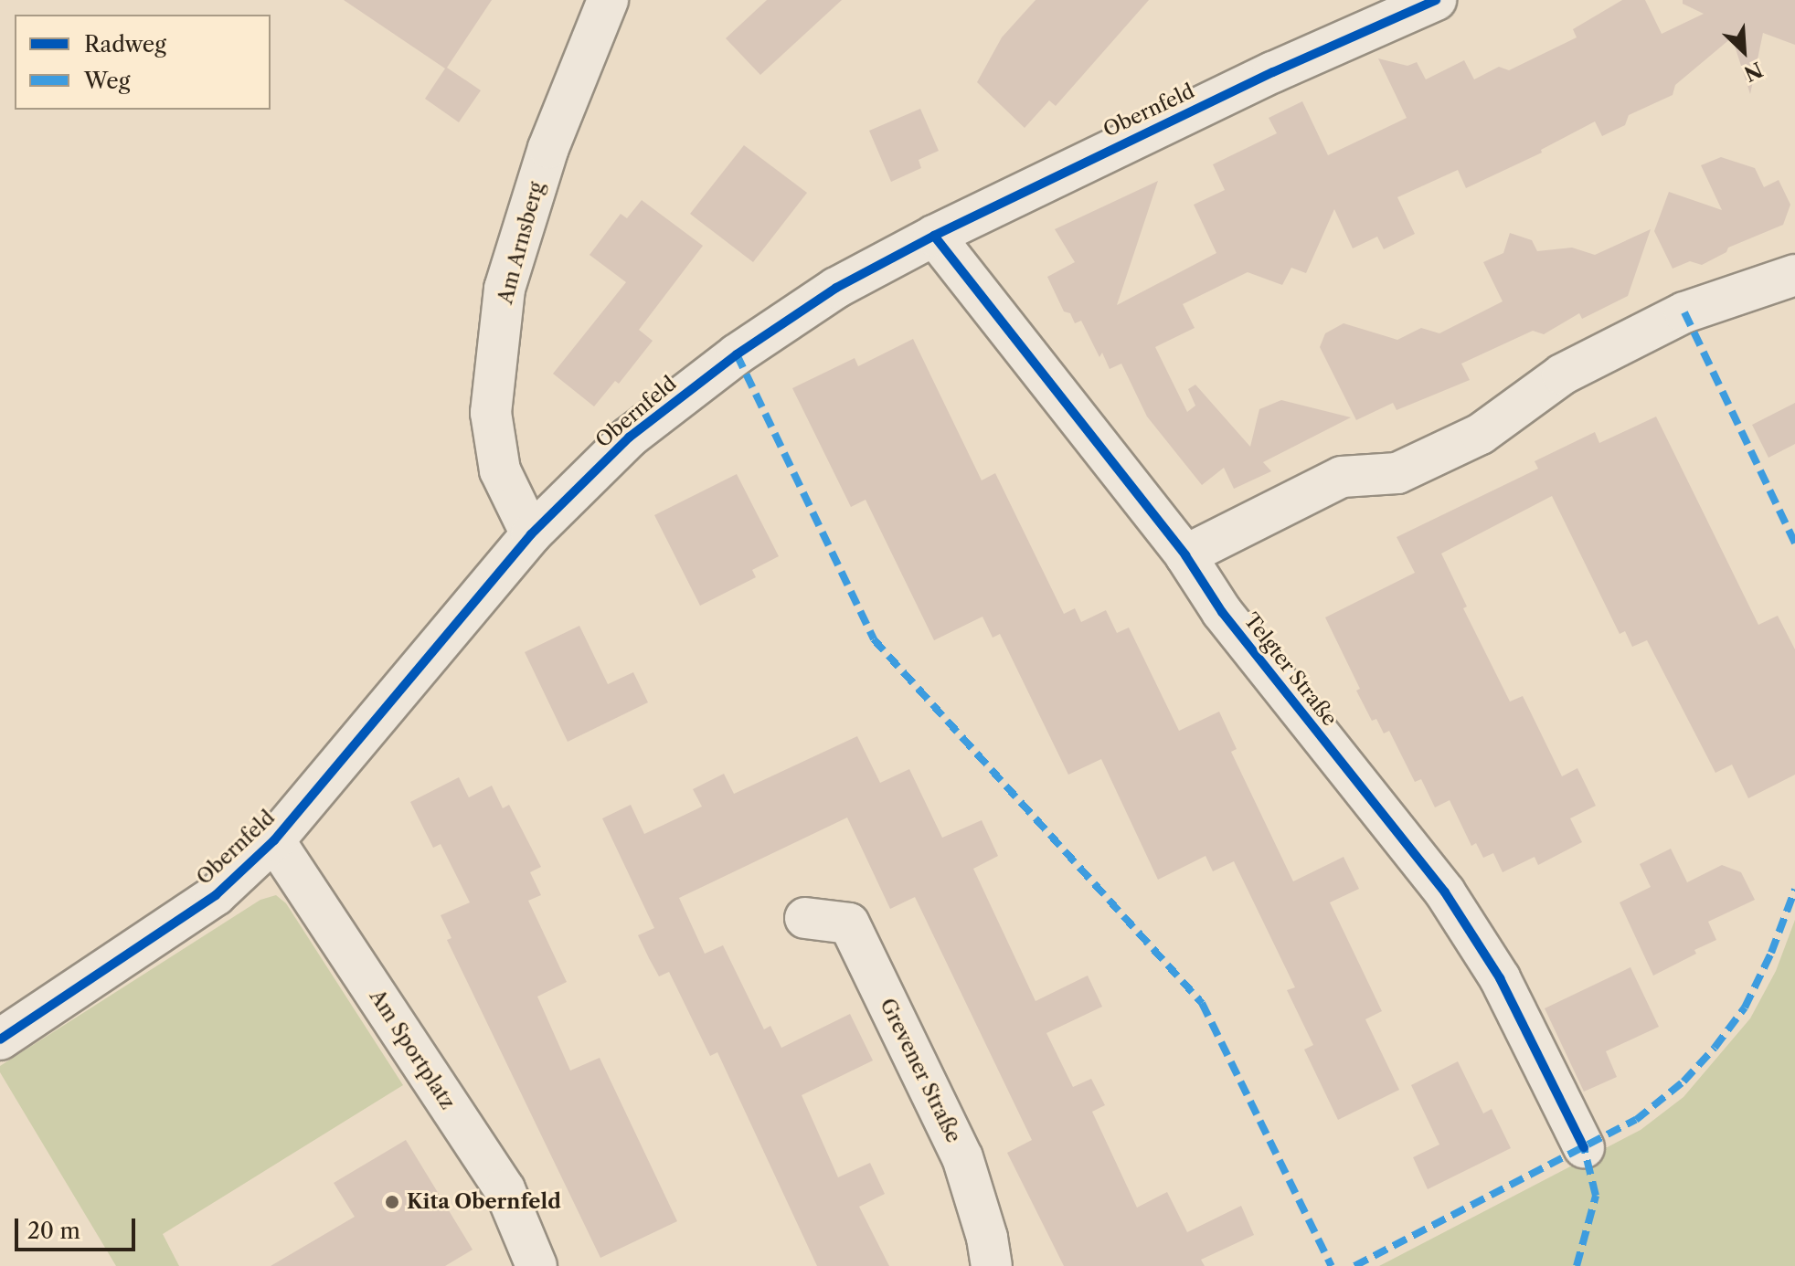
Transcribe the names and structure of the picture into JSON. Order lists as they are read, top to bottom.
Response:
{
  "streets": {
    "street": [
      "Obernfeld",
      "Am Arnsberg",
      "Telgter Straße",
      "Am Sportplatz",
      "Grevener Straße"
    ]
  },
  "crossings": [
    ["Obernfeld", "Am Arnsberg"],
    ["Obernfeld", "Telgter Straße"],
    ["Obernfeld", "Am Sportplatz"]
  ],
  "places": ["Kita Obernfeld"],
  "legend": ["Radweg", "Weg"],
  "scale_bar": "20 m",
  "north": "bottom right"
}
